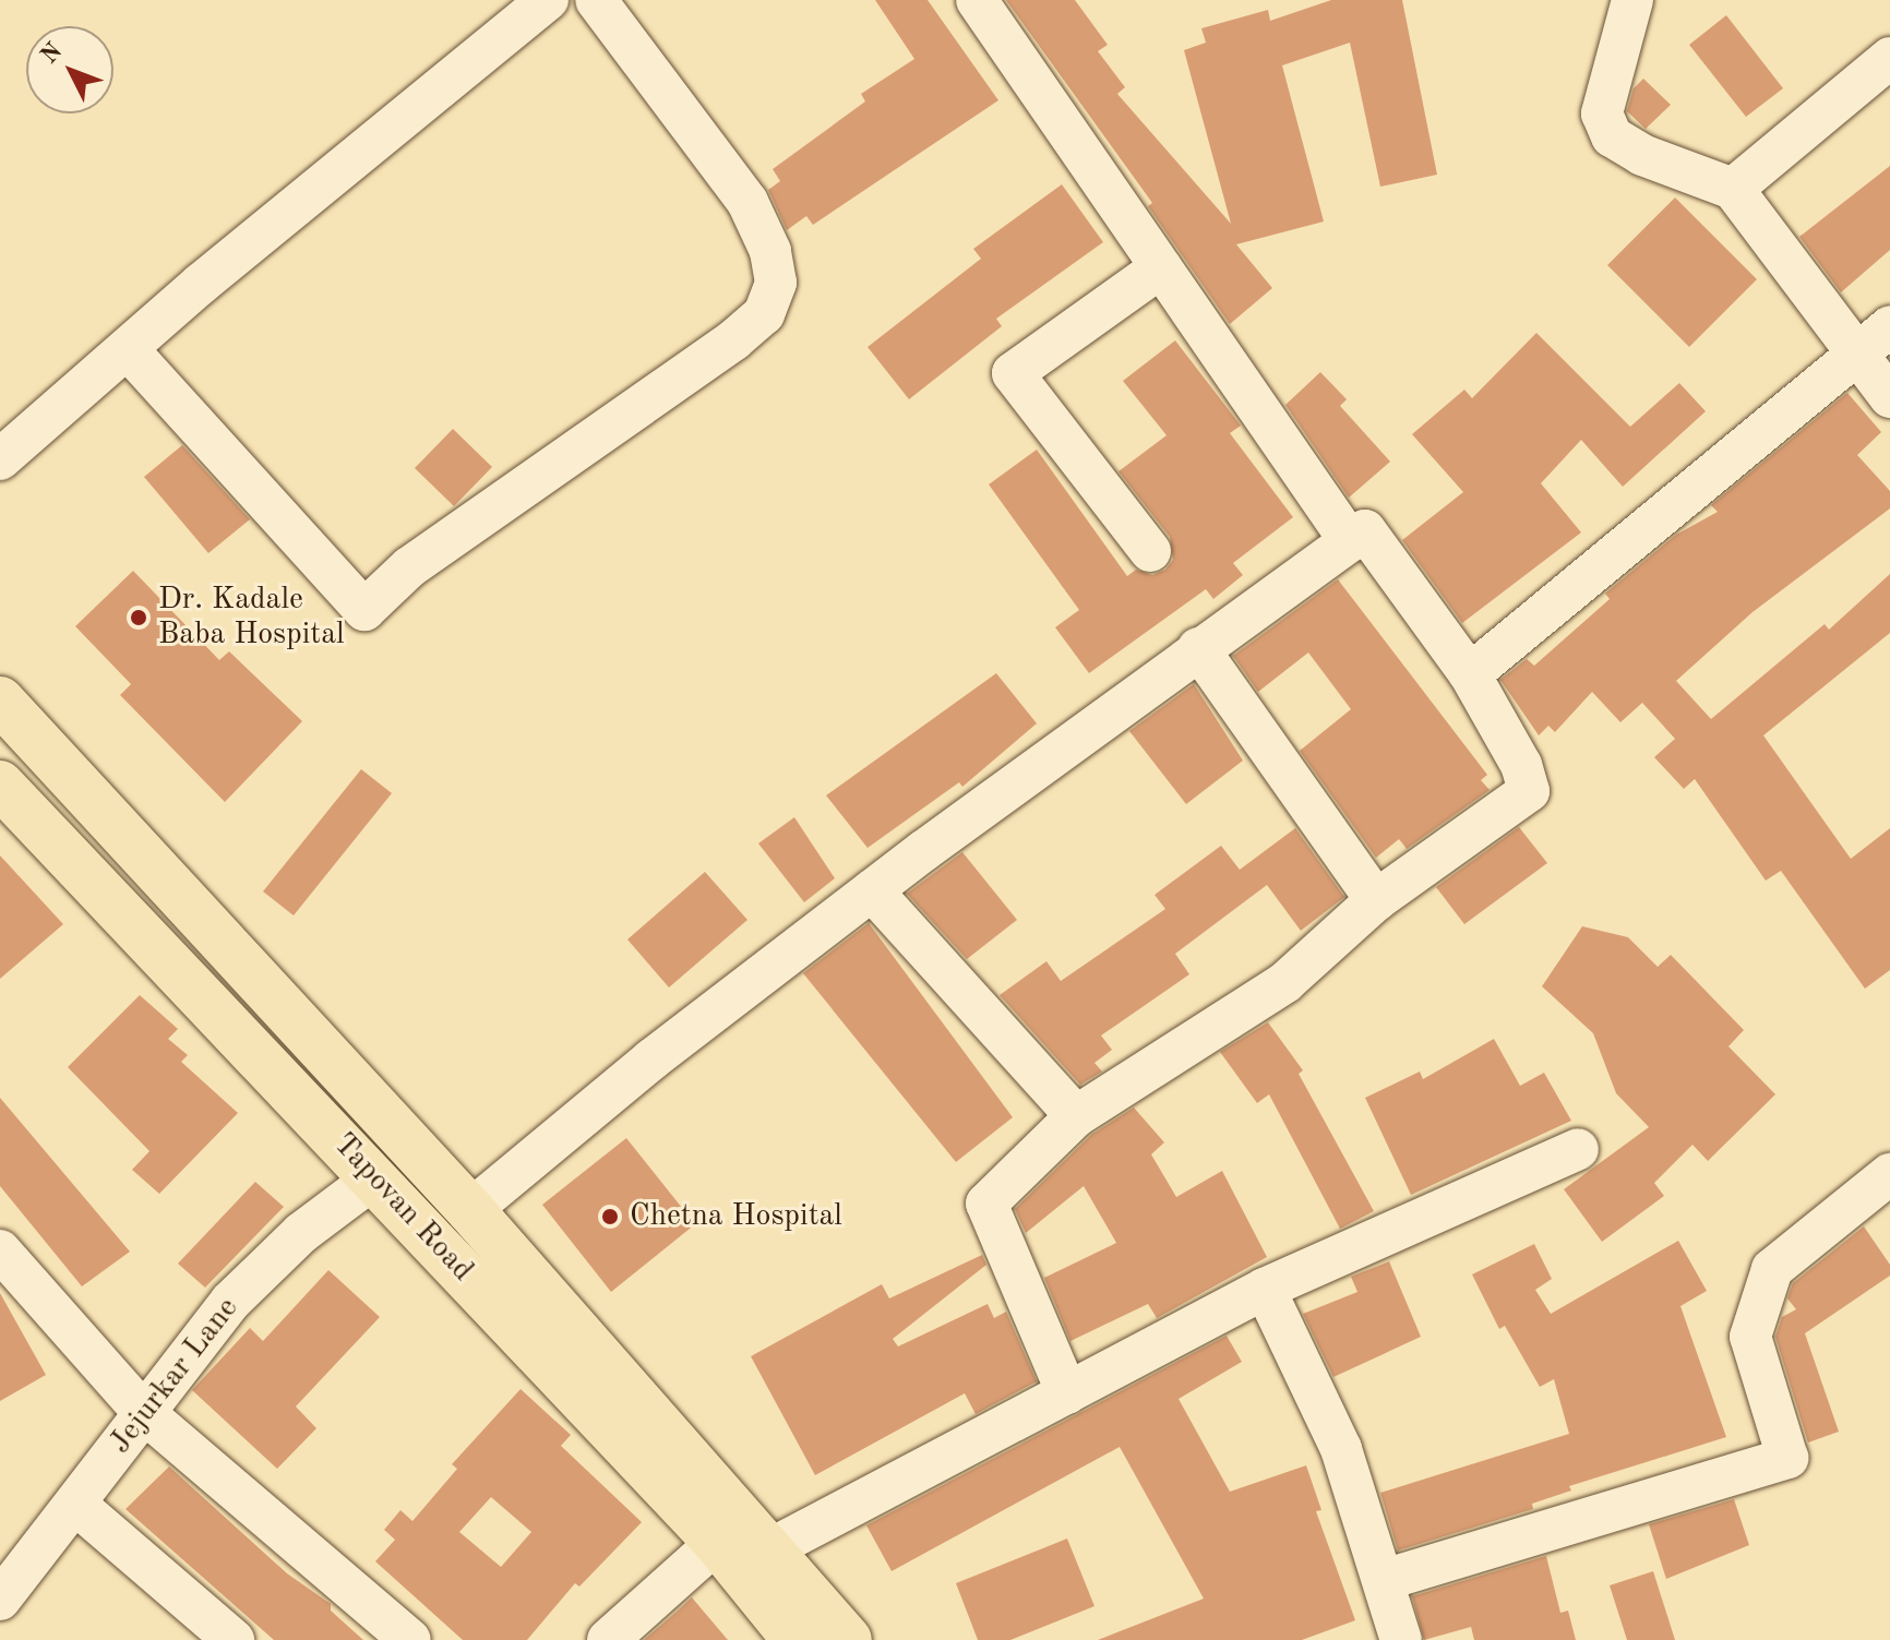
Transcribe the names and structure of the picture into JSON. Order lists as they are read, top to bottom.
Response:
{
  "streets": {
    "main road": ["Tapovan Road"],
    "street": ["Jejurkar Lane"]
  },
  "crossings": [
    ["Tapovan Road", "Jejurkar Lane"]
  ],
  "places": ["Dr. Kadale Baba Hospital", "Chetna Hospital"],
  "north": "top left"
}
